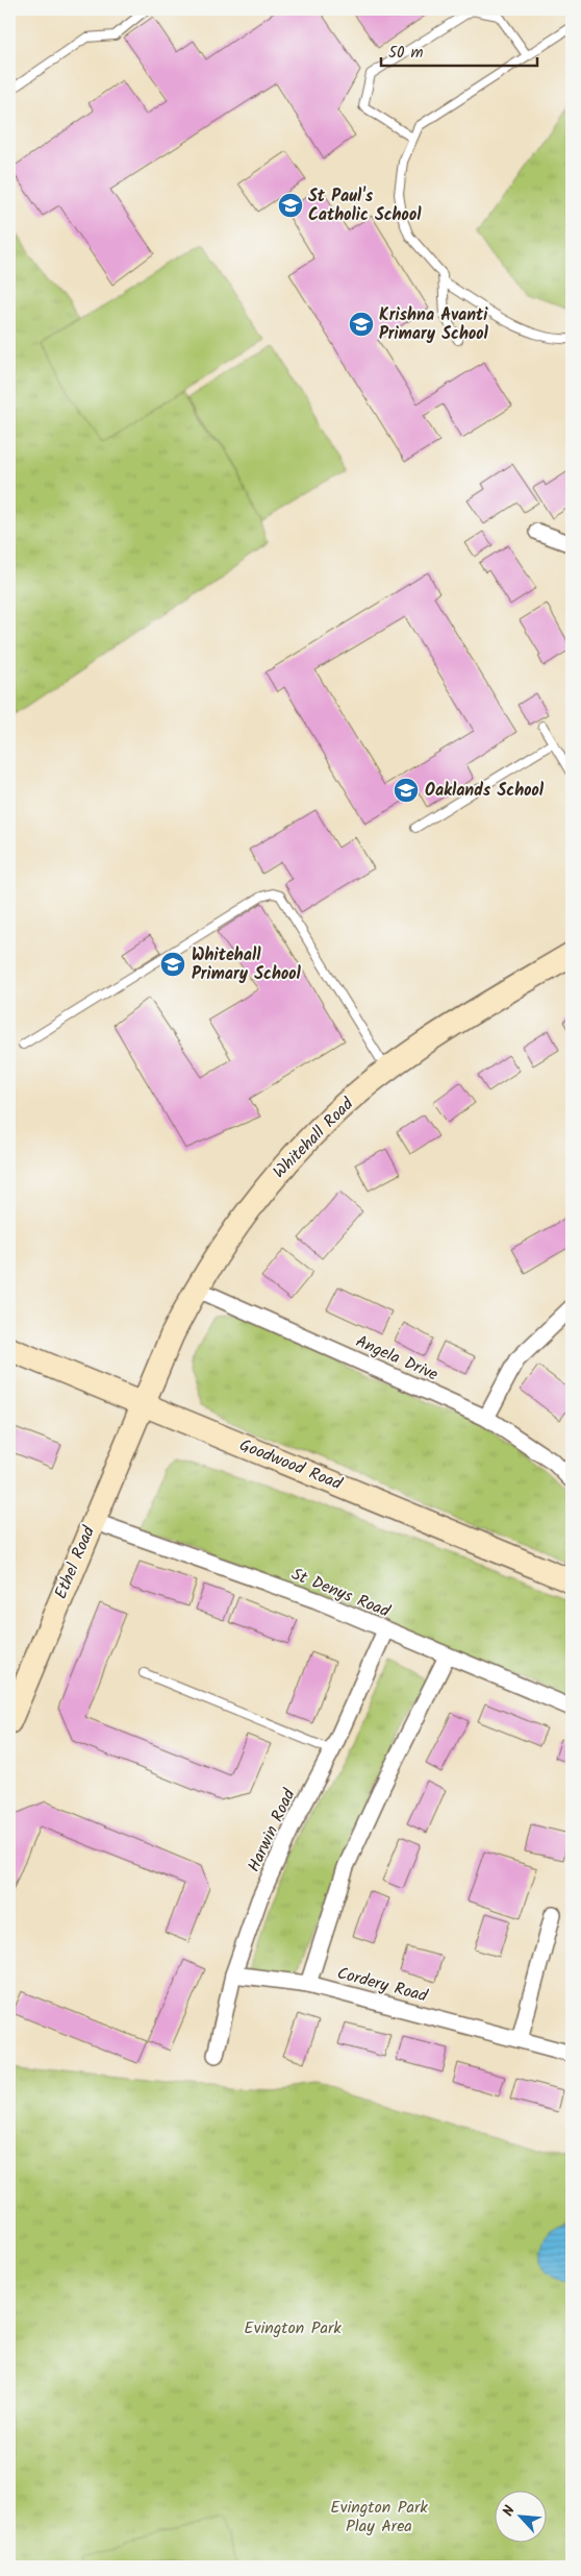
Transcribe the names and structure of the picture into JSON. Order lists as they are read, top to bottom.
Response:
{
  "streets": {
    "street": [
      "Whitehall Road",
      "Angela Drive",
      "Goodwood Road",
      "Ethel Road",
      "St Denys Road",
      "Harwin Road",
      "Cordery Road"
    ]
  },
  "crossings": [
    ["Whitehall Road", "Angela Drive"],
    ["Whitehall Road", "Goodwood Road"],
    ["Whitehall Road", "Ethel Road"],
    ["Goodwood Road", "Ethel Road"],
    ["Ethel Road", "St Denys Road"],
    ["St Denys Road", "Harwin Road"],
    ["Harwin Road", "Cordery Road"]
  ],
  "parks": ["Evington Park", "Evington Park Play Area"],
  "places": {
    "school or university": [
      "St Paul's Catholic School",
      "Krishna Avanti Primary School",
      "Oaklands School",
      "Whitehall Primary School"
    ]
  },
  "scale_bar": "50 m",
  "north": "top left"
}
